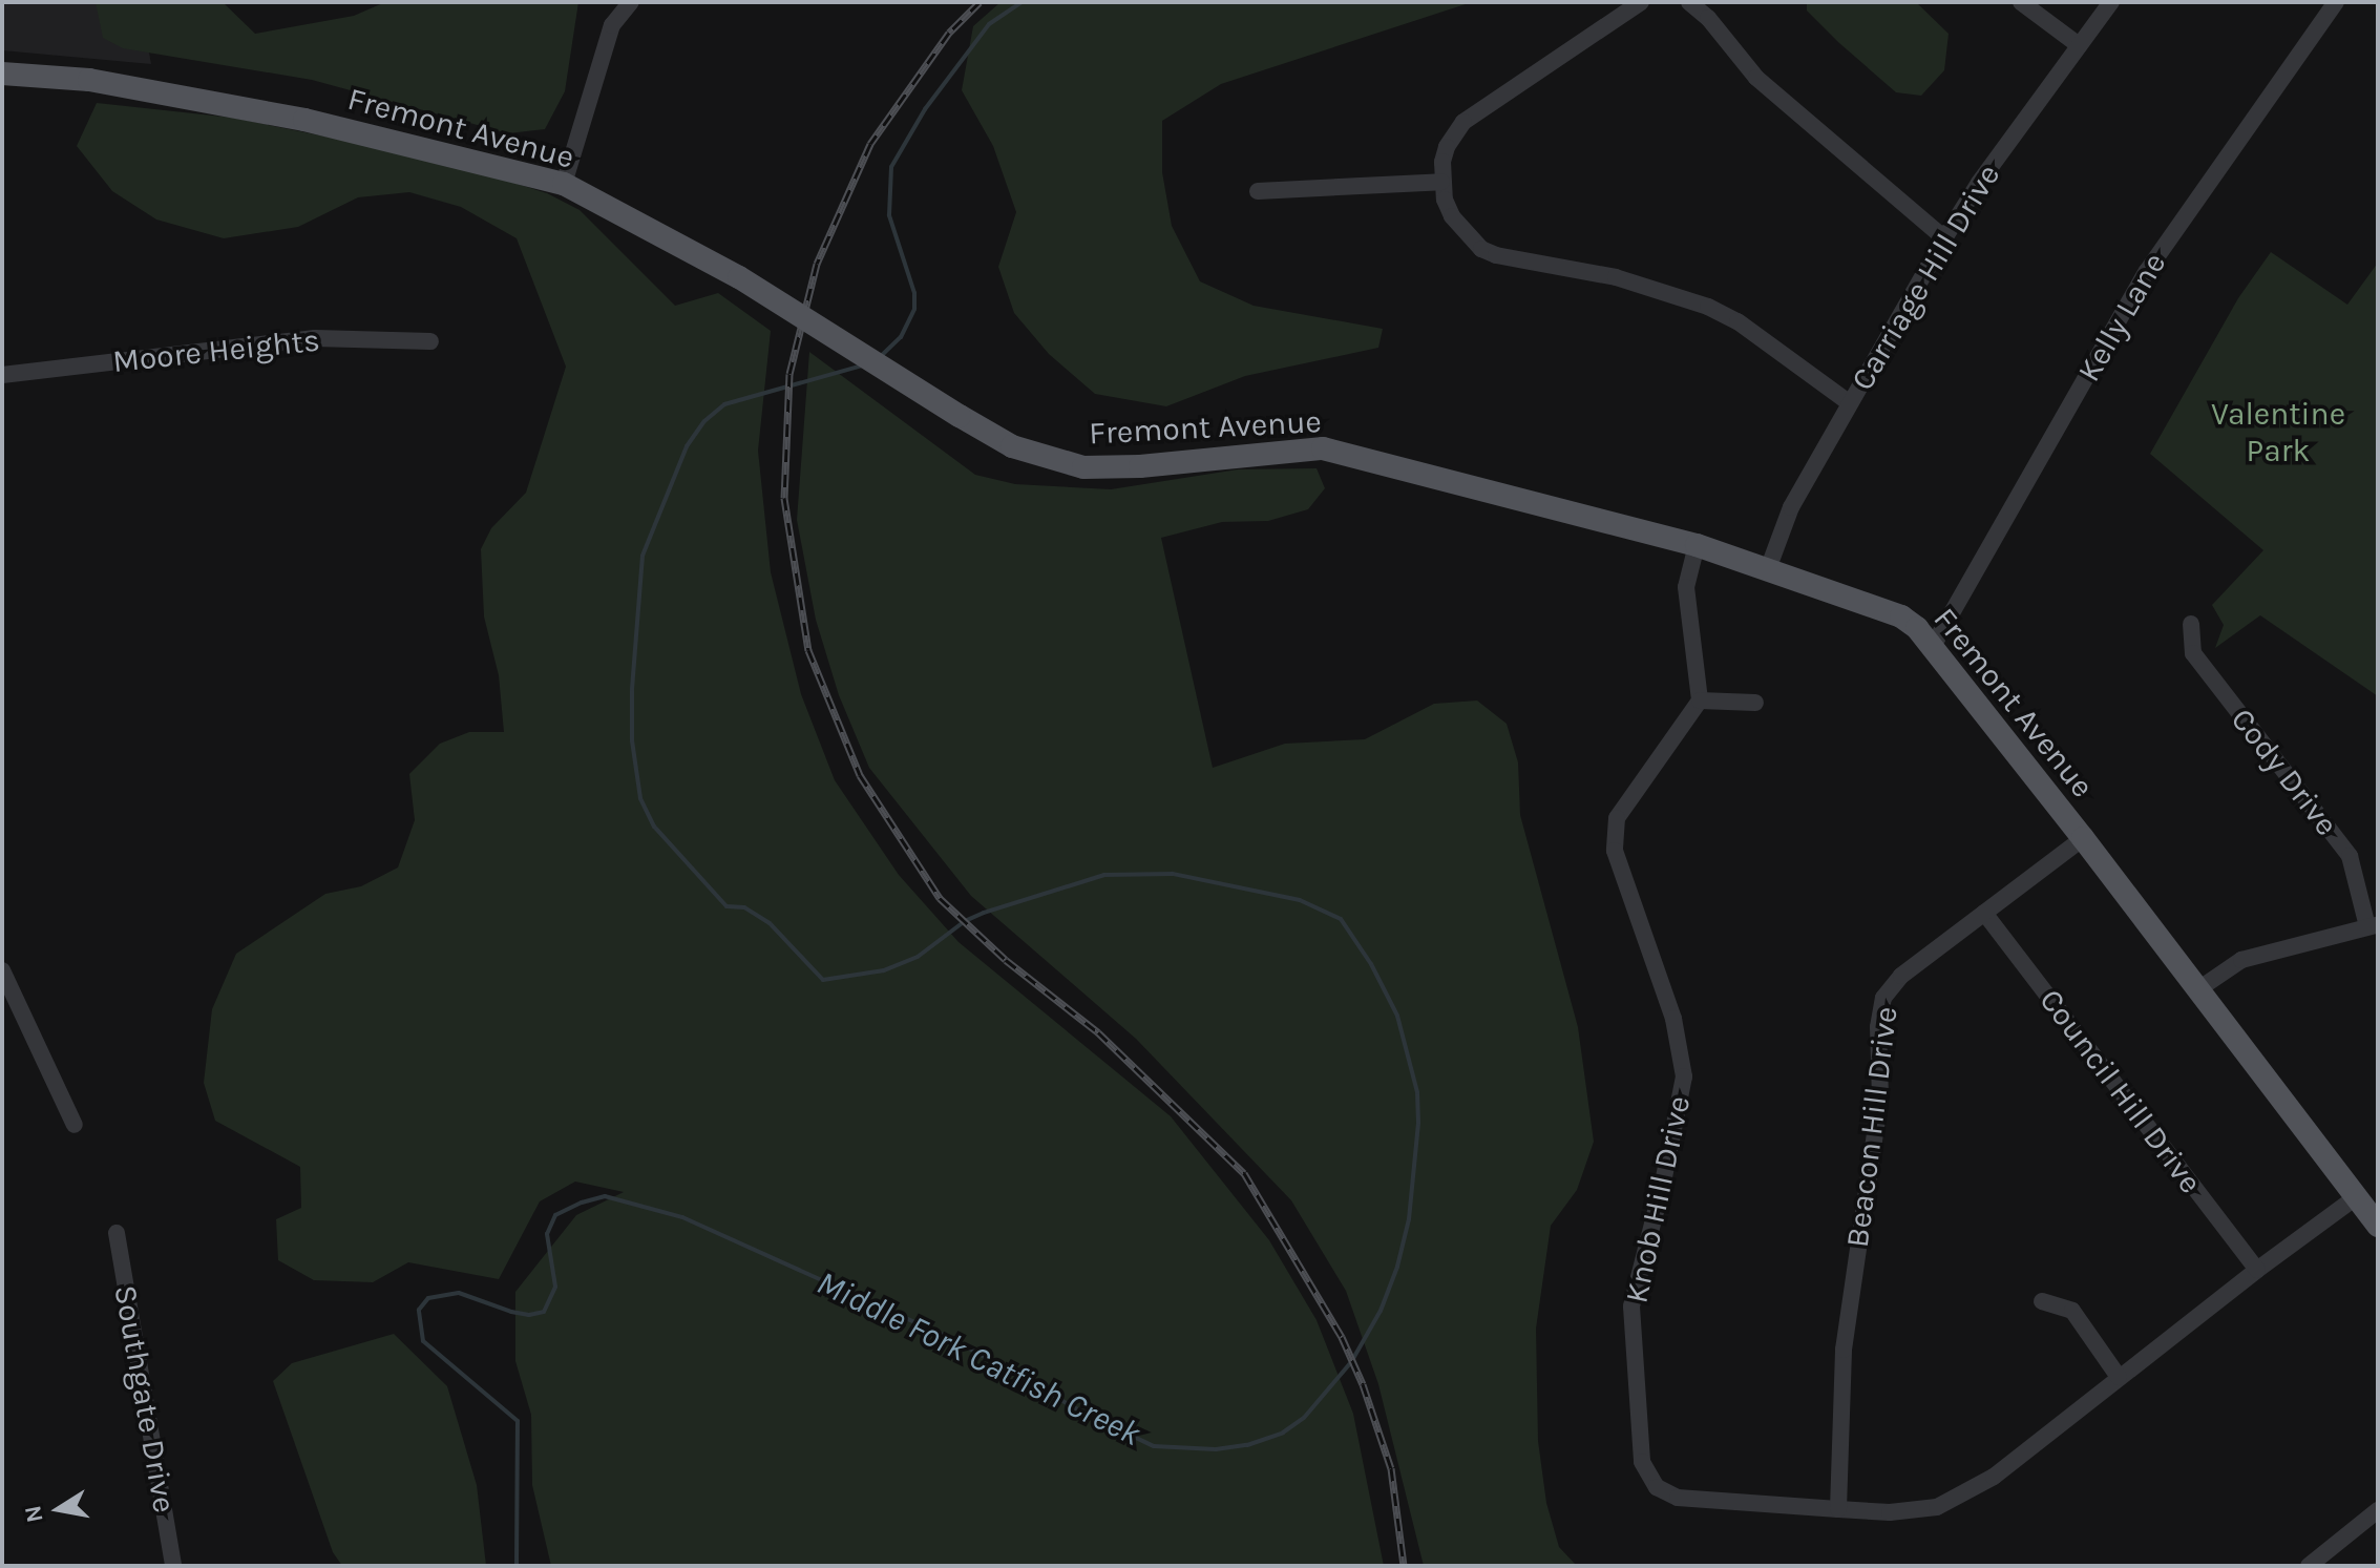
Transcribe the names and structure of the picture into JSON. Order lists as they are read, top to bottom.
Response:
{
  "streets": {
    "main road": ["Fremont Avenue"],
    "street": [
      "Carriage Hill Drive",
      "Kelly Lane",
      "Moore Heights",
      "Cody Drive",
      "Council Hill Drive",
      "Beacon Hill Drive",
      "Knob Hill Drive",
      "Southgate Drive"
    ]
  },
  "crossings": [
    ["Fremont Avenue", "Carriage Hill Drive"],
    ["Fremont Avenue", "Kelly Lane"],
    ["Fremont Avenue", "Beacon Hill Drive"],
    ["Fremont Avenue", "Knob Hill Drive"],
    ["Council Hill Drive", "Beacon Hill Drive"],
    ["Council Hill Drive", "Knob Hill Drive"],
    ["Beacon Hill Drive", "Knob Hill Drive"]
  ],
  "water": ["Middle Fork Catfish Creek"],
  "parks": ["Valentine Park"],
  "north": "left"
}
